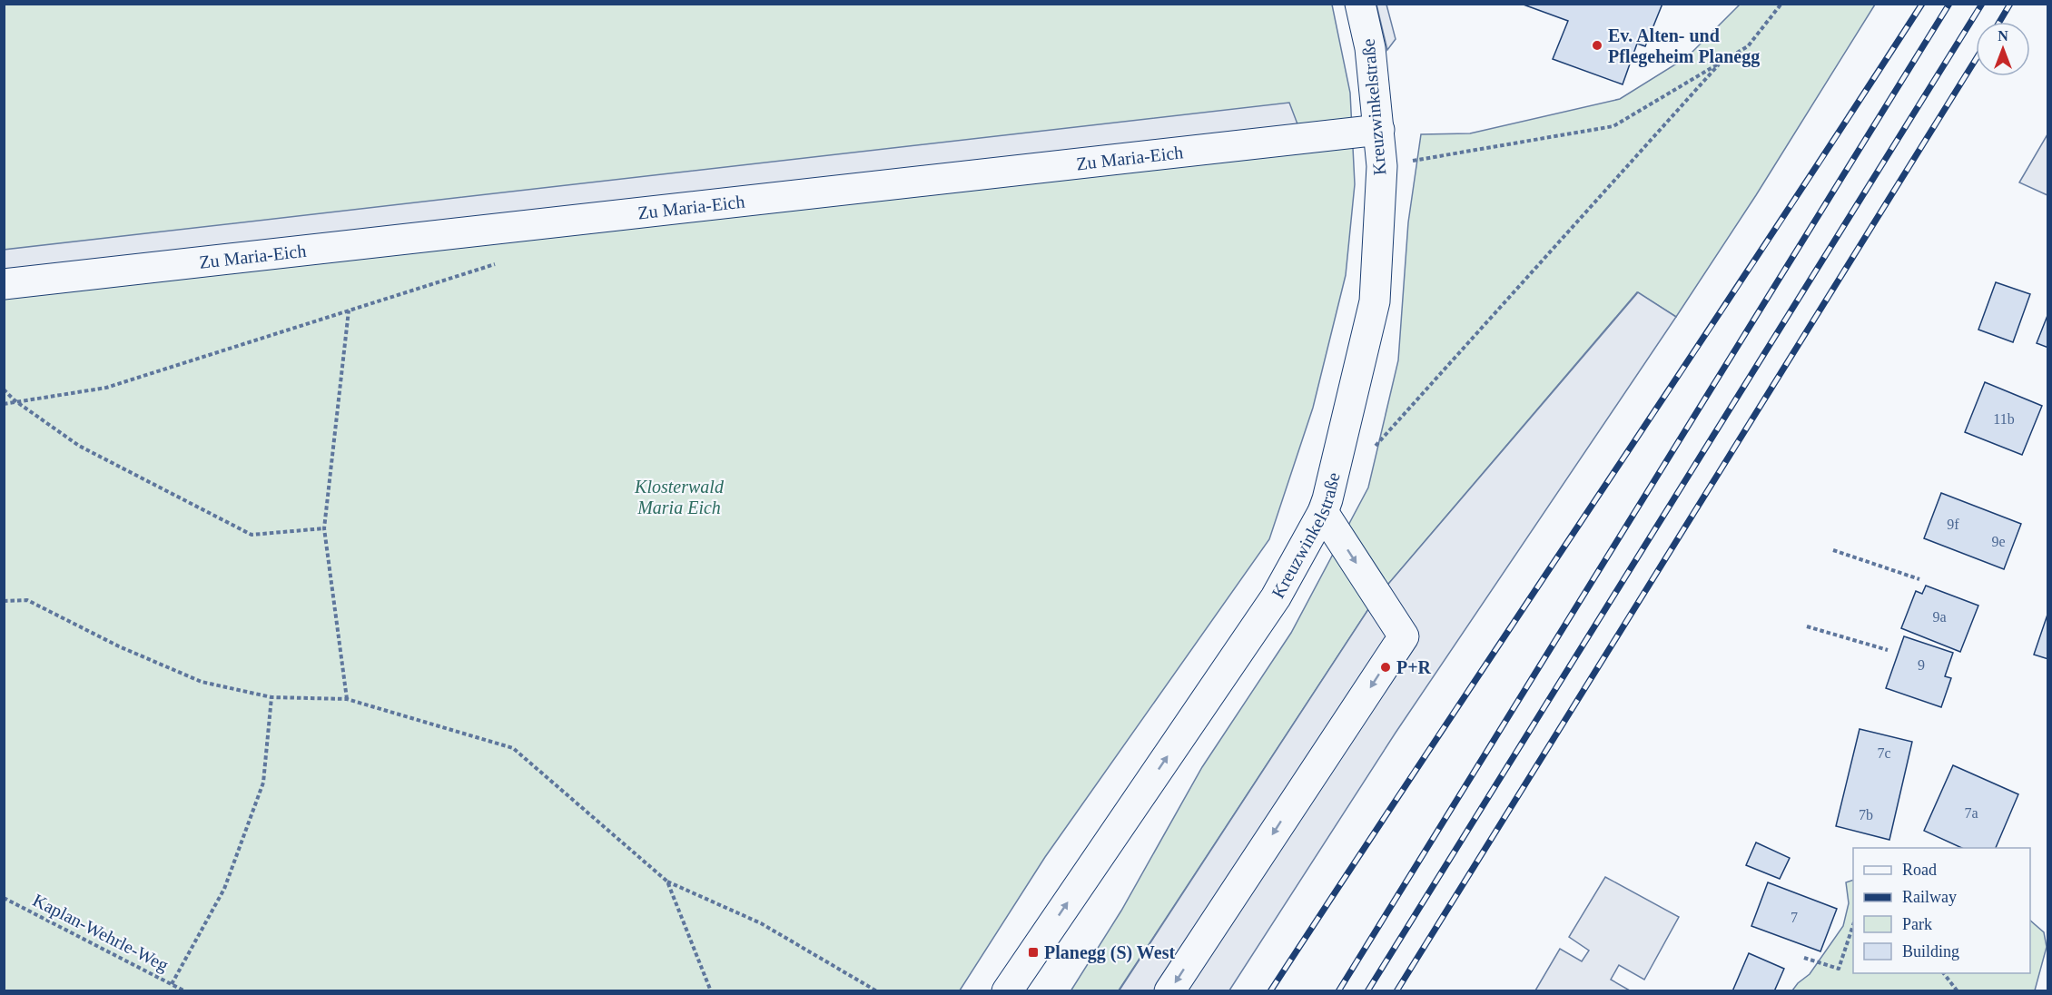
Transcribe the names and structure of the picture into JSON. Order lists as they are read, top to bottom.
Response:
{
  "streets": {
    "street": ["Kreuzwinkelstraße", "Zu Maria-Eich"],
    "path": ["Kaplan-Wehrle-Weg"]
  },
  "crossings": [
    ["Kreuzwinkelstraße", "Zu Maria-Eich"]
  ],
  "one_way": ["Kreuzwinkelstraße"],
  "parks": ["Klosterwald Maria Eich"],
  "places": {
    "other": ["Ev. Alten- und Pflegeheim Planegg", "P+R"],
    "transit": ["Planegg (S) West"]
  },
  "house_numbers": [
    "11b",
    "9f",
    "9e",
    "9a",
    "9",
    "7c",
    "7a",
    "7b",
    "7"
  ],
  "legend": [
    "Road",
    "Railway",
    "Park",
    "Building"
  ],
  "north": "top"
}
